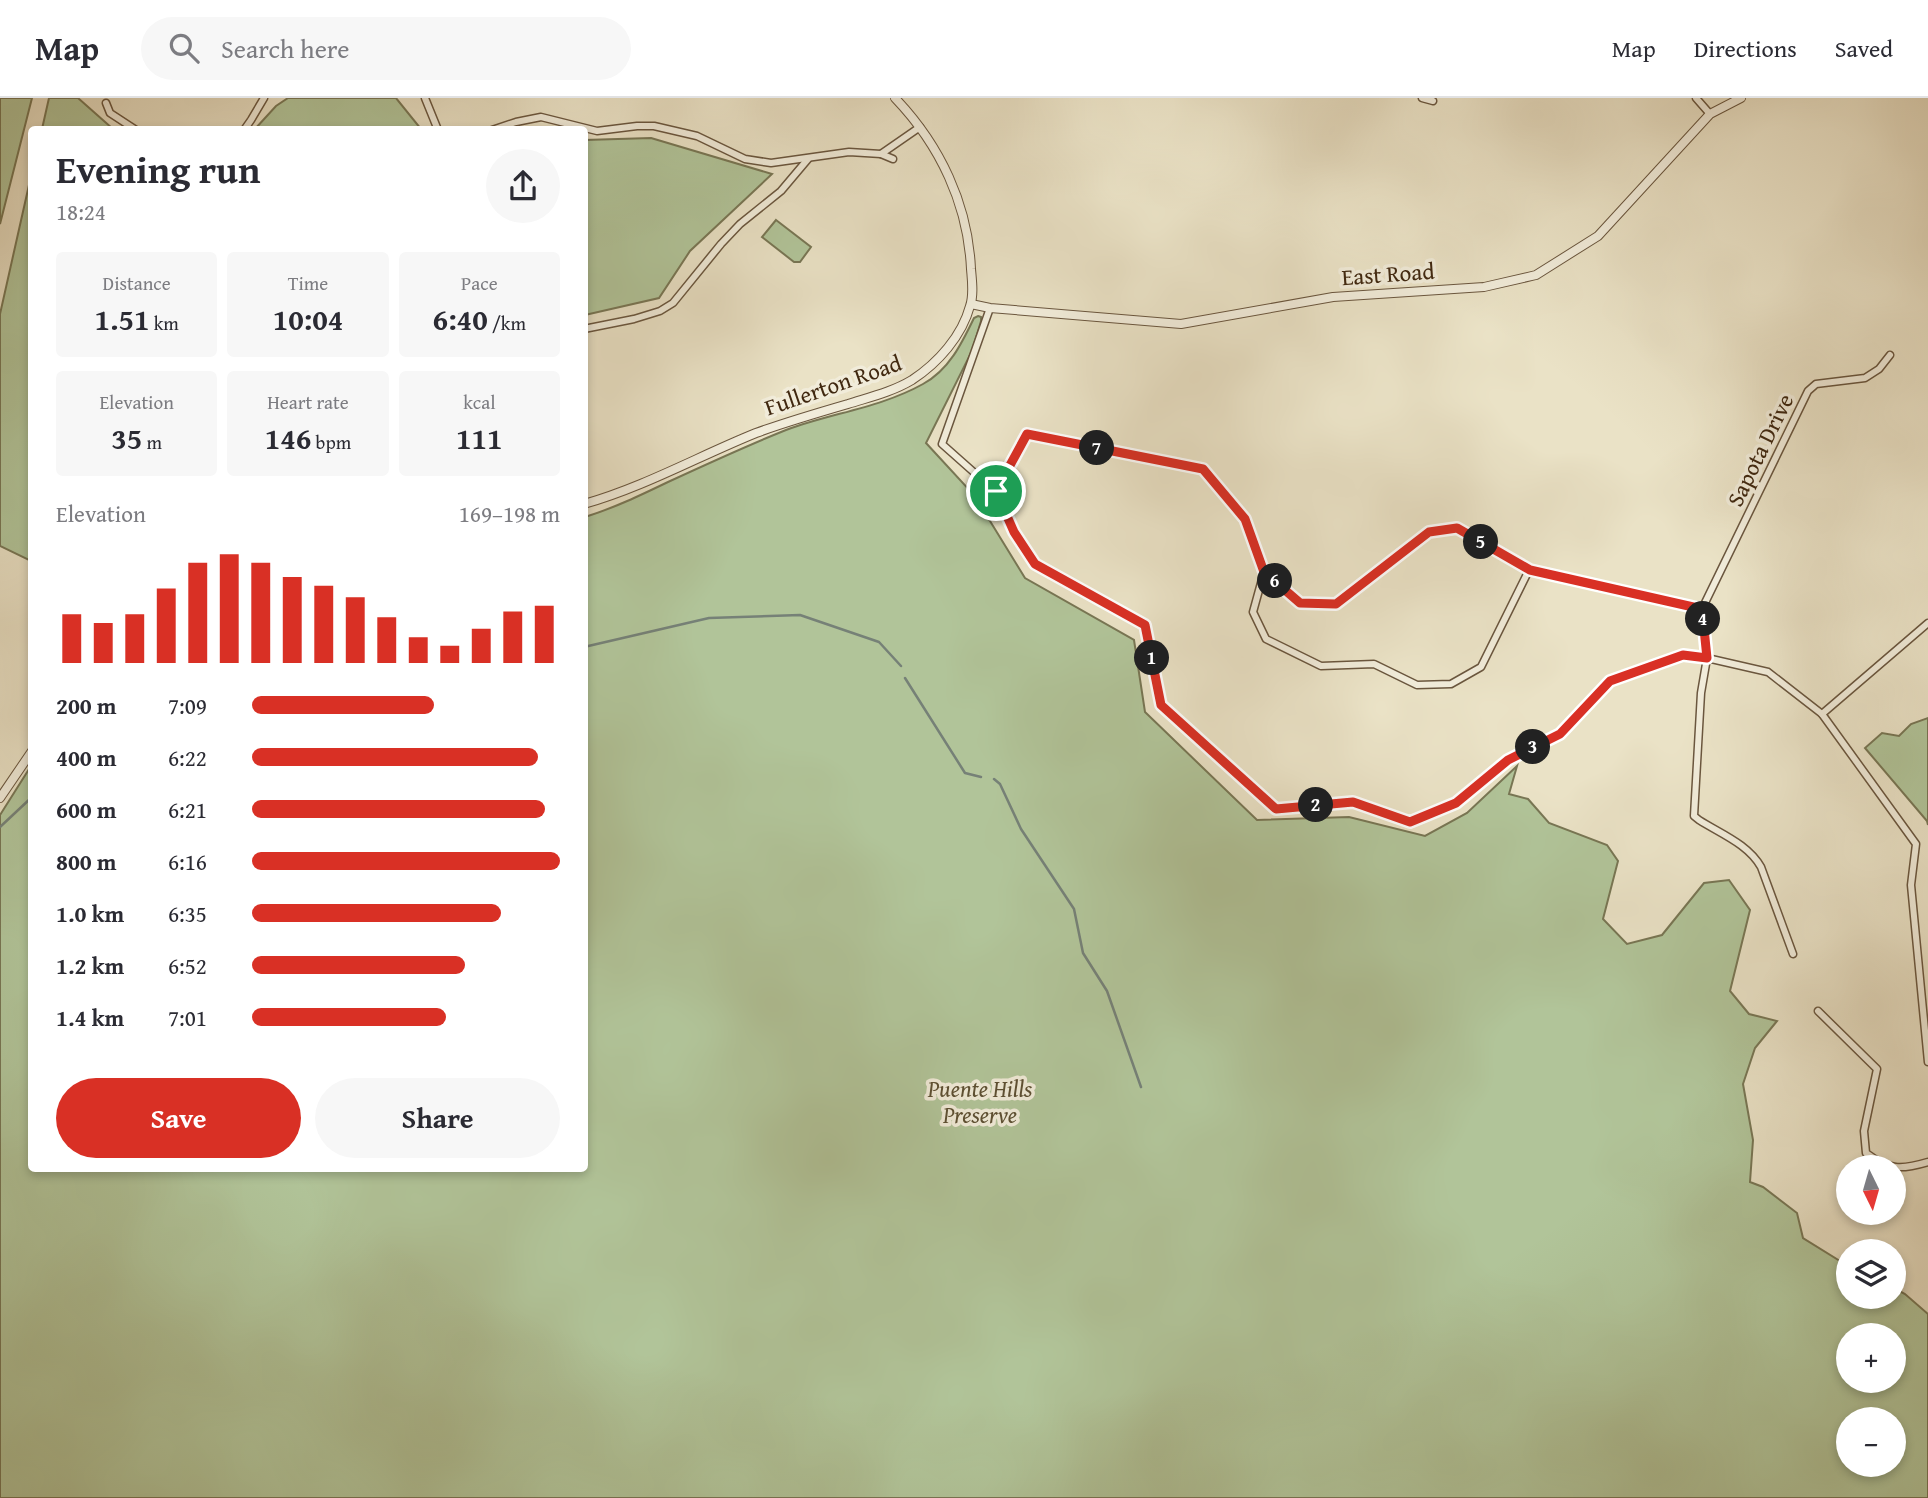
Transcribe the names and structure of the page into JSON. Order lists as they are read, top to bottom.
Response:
{
  "streets": {
    "street": ["East Road", "Fullerton Road", "Sapota Drive"]
  },
  "crossings": [
    ["East Road", "Fullerton Road"]
  ],
  "parks": ["Puente Hills Preserve"],
  "north": "bottom",
  "page": {
    "header": "Map",
    "search": "Search here",
    "nav": ["Map", "Directions", "Saved"],
    "heading": ["Evening run", "18:24"],
    "stats": [
      ["Distance", "1.51 km"],
      ["Time", "10:04"],
      ["Pace", "6:40 /km"],
      ["Elevation", "35 m"],
      ["Heart rate", "146 bpm"],
      ["kcal", "111"]
    ],
    "pins": [
      "7",
      "5",
      "6",
      "4",
      "1",
      "3",
      "2"
    ],
    "chart": ["Elevation", "169–198 m"],
    "list": [
      {
        "name": "200 m",
        "note": "7:09"
      },
      {
        "name": "400 m",
        "note": "6:22"
      },
      {
        "name": "600 m",
        "note": "6:21"
      },
      {
        "name": "800 m",
        "note": "6:16"
      },
      {
        "name": "1.0 km",
        "note": "6:35"
      },
      {
        "name": "1.2 km",
        "note": "6:52"
      },
      {
        "name": "1.4 km",
        "note": "7:01"
      }
    ],
    "buttons": ["Save", "Share"],
    "map_buttons": ["+", "−"]
  }
}
